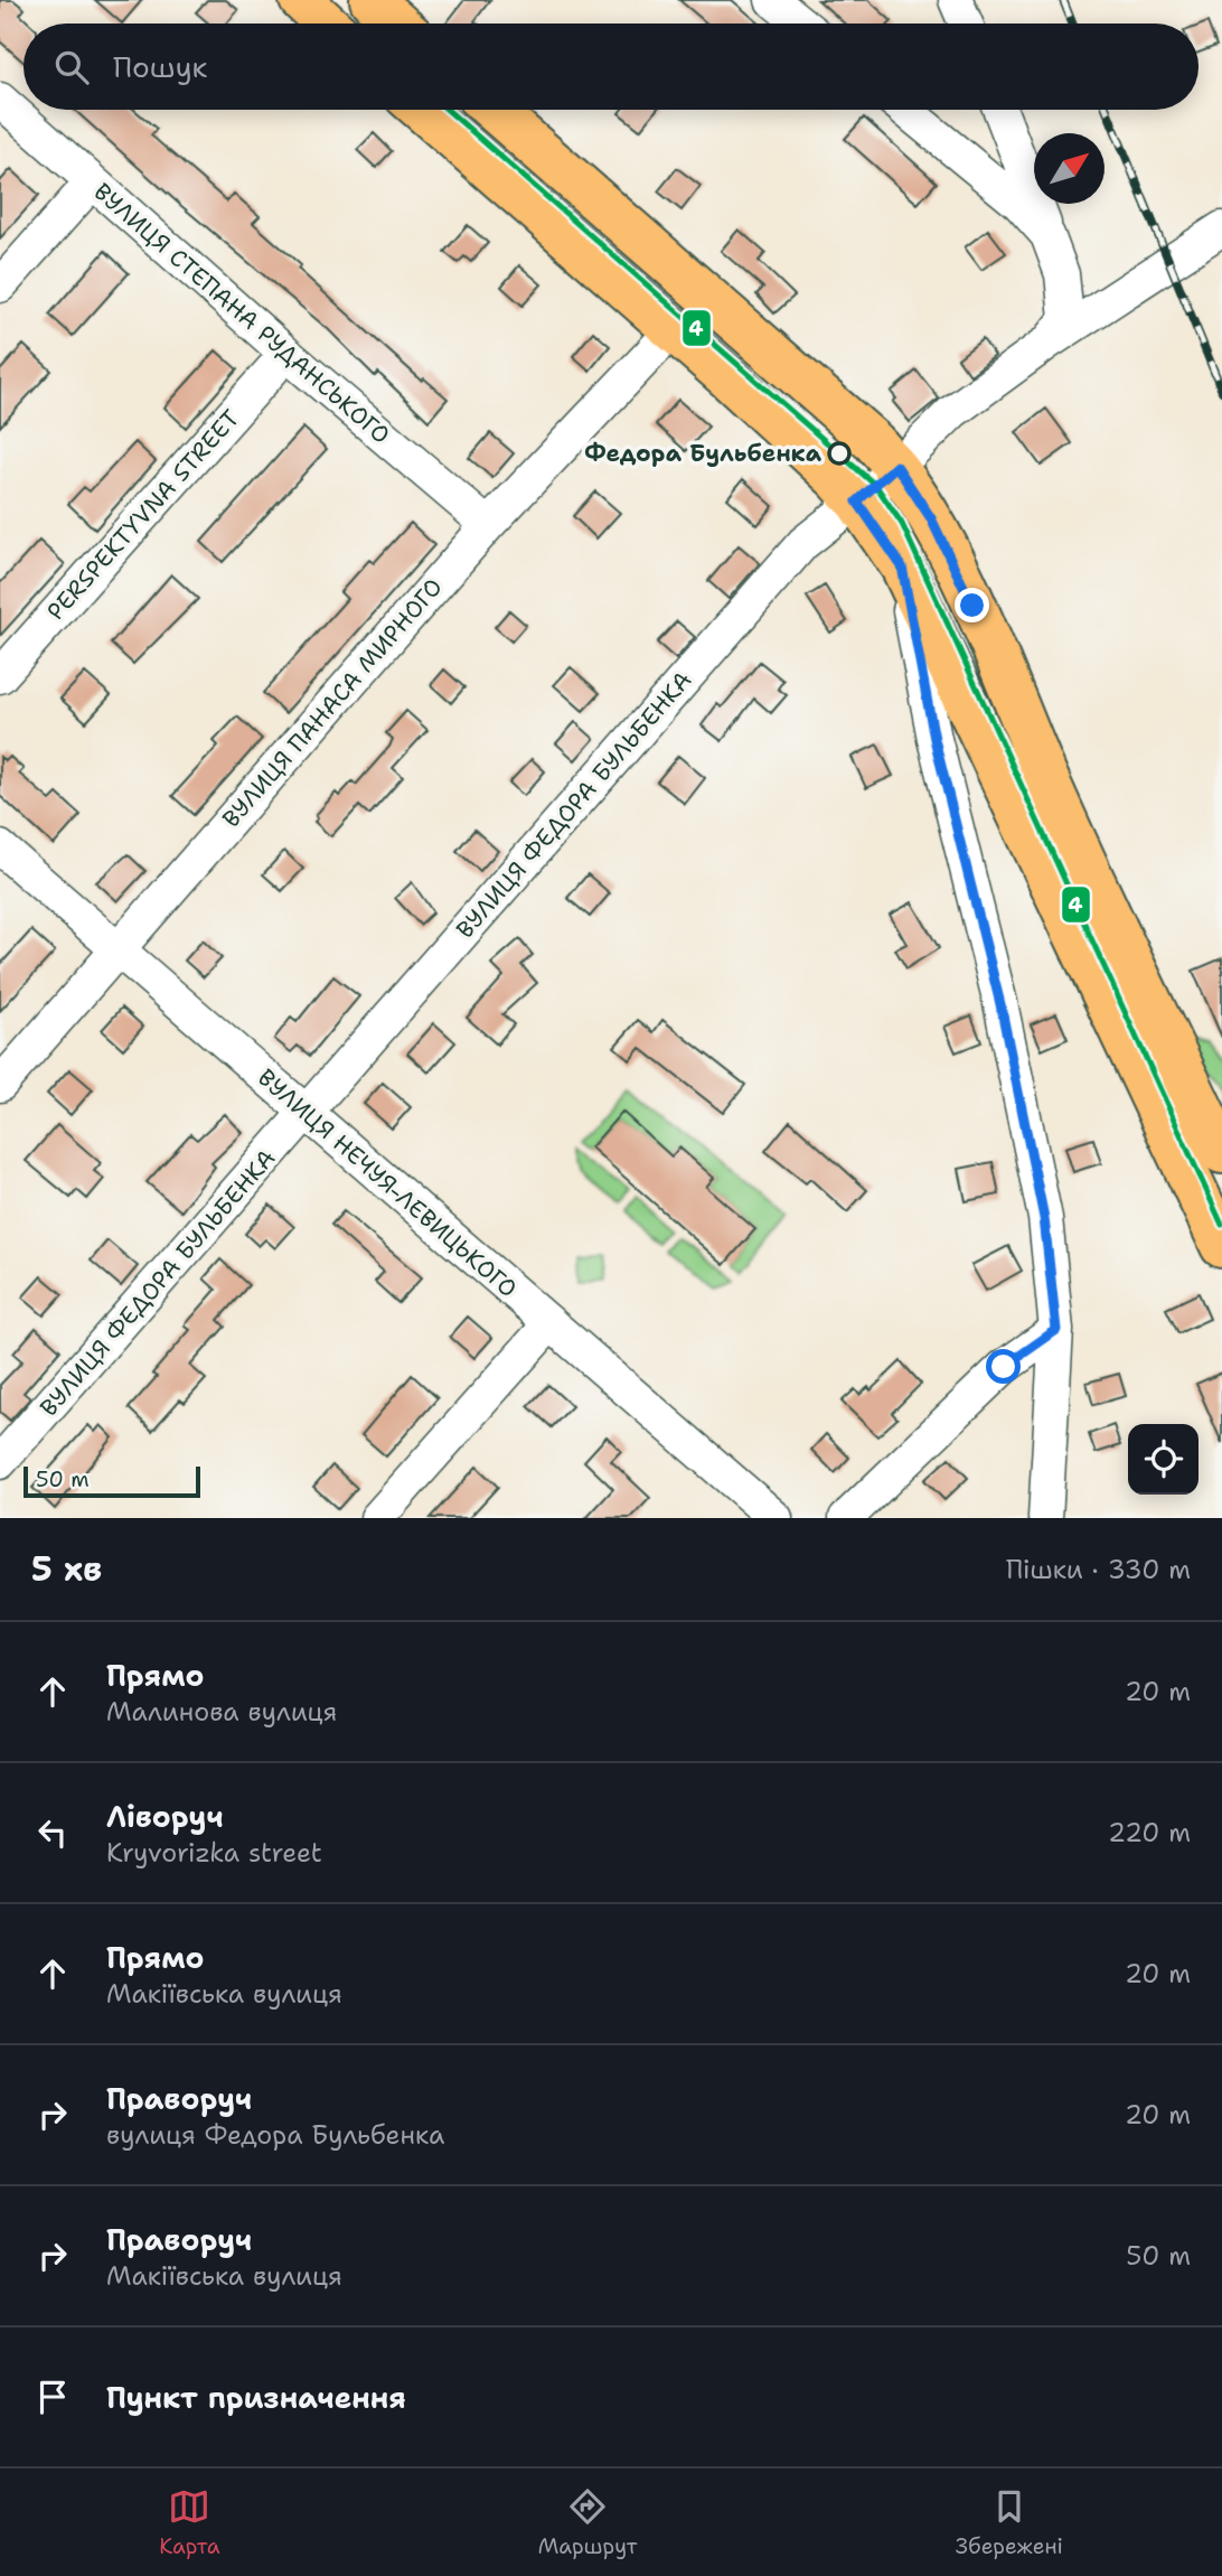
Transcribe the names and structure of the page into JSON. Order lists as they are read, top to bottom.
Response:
{
  "streets": {
    "street": [
      "ВУЛИЦЯ СТЕПАНА РУДАНСЬКОГО",
      "PERSPEKTYVNA STREET",
      "ВУЛИЦЯ ПАНАСА МИРНОГО",
      "ВУЛИЦЯ ФЕДОРА БУЛЬБЕНКА",
      "ВУЛИЦЯ НЕЧУЯ-ЛЕВИЦЬКОГО"
    ]
  },
  "crossings": [
    ["ВУЛИЦЯ СТЕПАНА РУДАНСЬКОГО", "PERSPEKTYVNA STREET"],
    ["ВУЛИЦЯ СТЕПАНА РУДАНСЬКОГО", "ВУЛИЦЯ ПАНАСА МИРНОГО"],
    ["ВУЛИЦЯ ПАНАСА МИРНОГО", "ВУЛИЦЯ НЕЧУЯ-ЛЕВИЦЬКОГО"],
    ["ВУЛИЦЯ ФЕДОРА БУЛЬБЕНКА", "ВУЛИЦЯ НЕЧУЯ-ЛЕВИЦЬКОГО"]
  ],
  "places": ["Федора Бульбенка"],
  "lines": ["transit line 4"],
  "scale_bar": "50 m",
  "north": "top right",
  "page": {
    "search": "Пошук",
    "scale": "50 m",
    "heading": ["5 хв", "Пішки · 330 m"],
    "list": [
      ["Прямо", "Малинова вулиця", "20 m"],
      ["Ліворуч", "Kryvorizka street", "220 m"],
      ["Прямо", "Макіївська вулиця", "20 m"],
      ["Праворуч", "вулиця Федора Бульбенка", "20 m"],
      ["Праворуч", "Макіївська вулиця", "50 m"],
      "Пункт призначення"
    ],
    "nav": ["Карта", "Маршрут", "Збережені"]
  }
}
